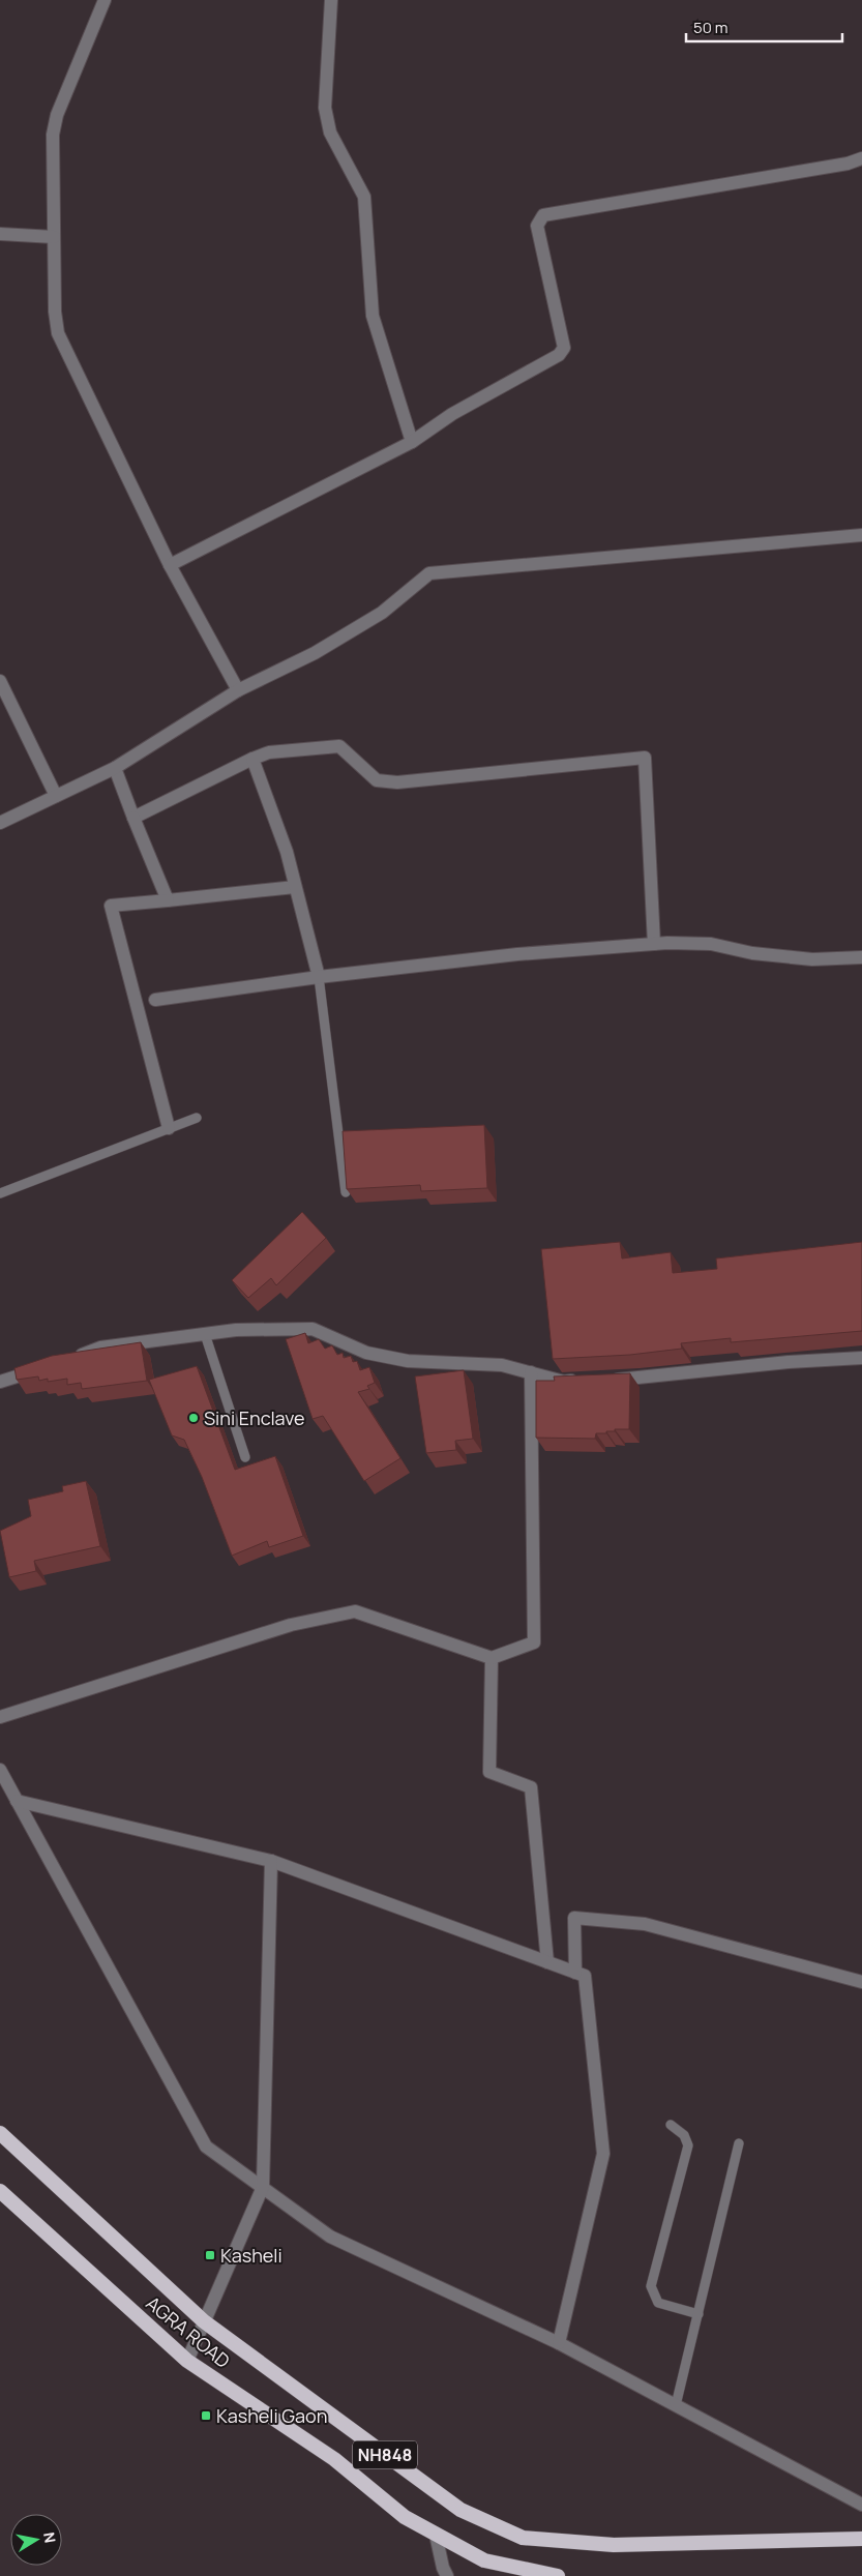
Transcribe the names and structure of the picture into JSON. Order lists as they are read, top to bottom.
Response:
{
  "streets": {
    "highway": ["AGRA ROAD", "NH848"]
  },
  "places": {
    "other": ["Sini Enclave"],
    "transit": ["Kasheli", "Kasheli Gaon"]
  },
  "scale_bar": "50 m",
  "north": "right"
}
